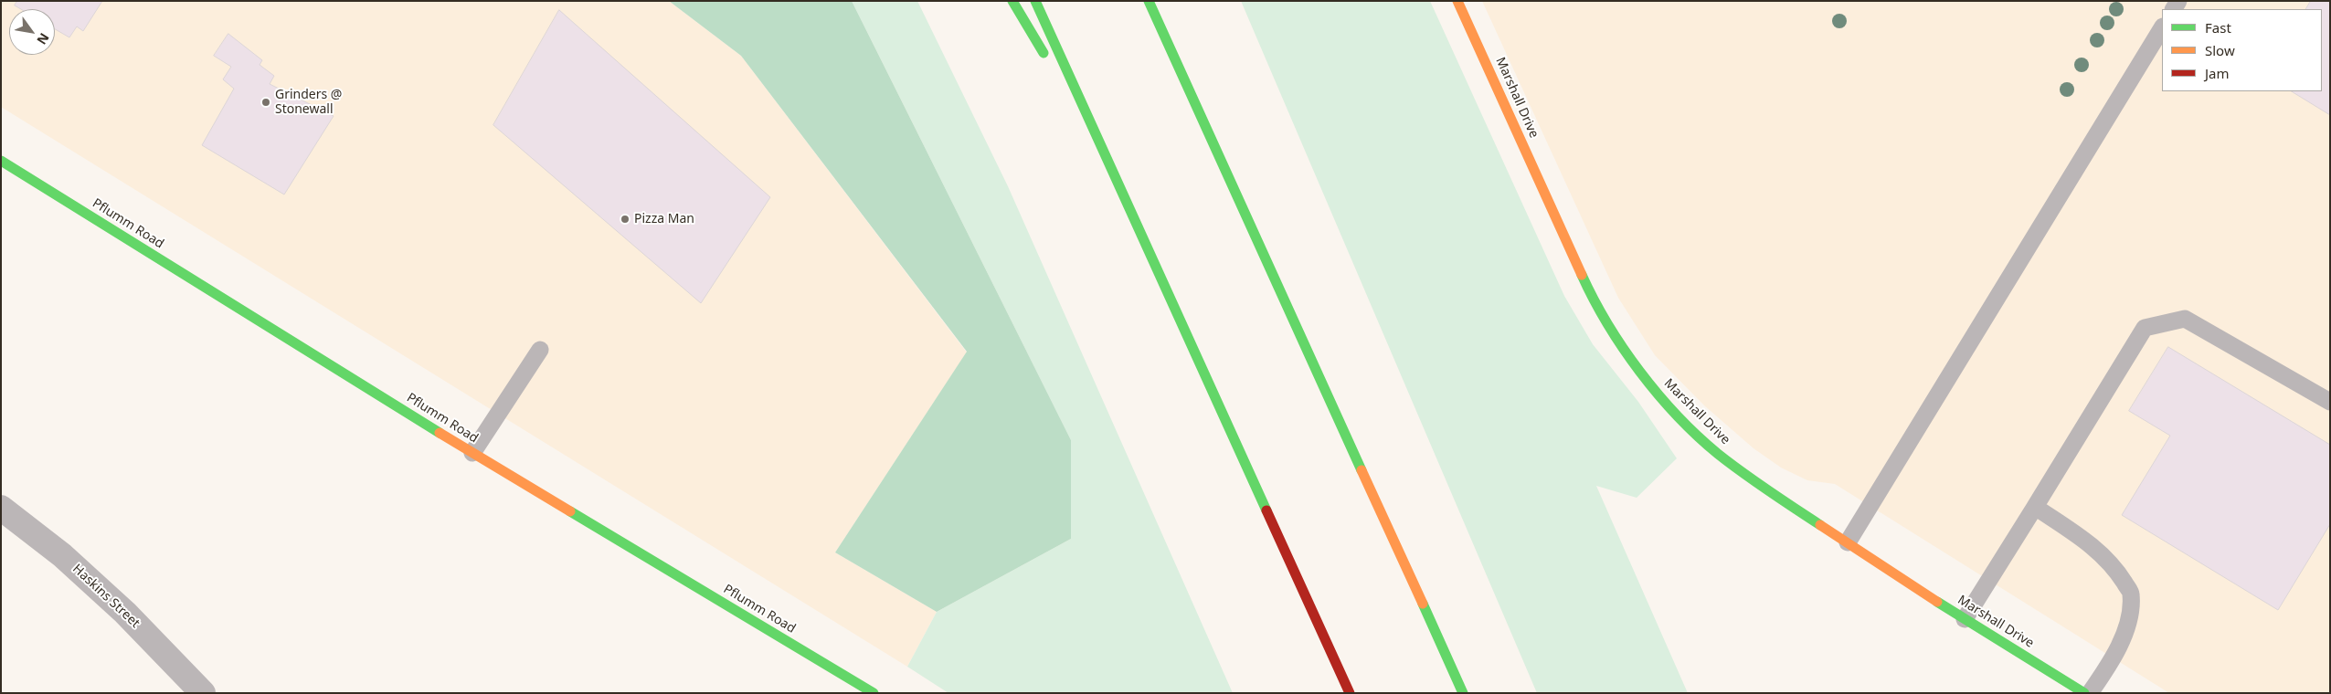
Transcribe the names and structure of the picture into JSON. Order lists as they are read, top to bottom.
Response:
{
  "streets": {
    "main road": ["Marshall Drive", "Pflumm Road"],
    "street": ["Haskins Street"]
  },
  "places": ["Grinders @ Stonewall", "Pizza Man"],
  "legend": ["Fast", "Slow", "Jam"],
  "north": "bottom right"
}
